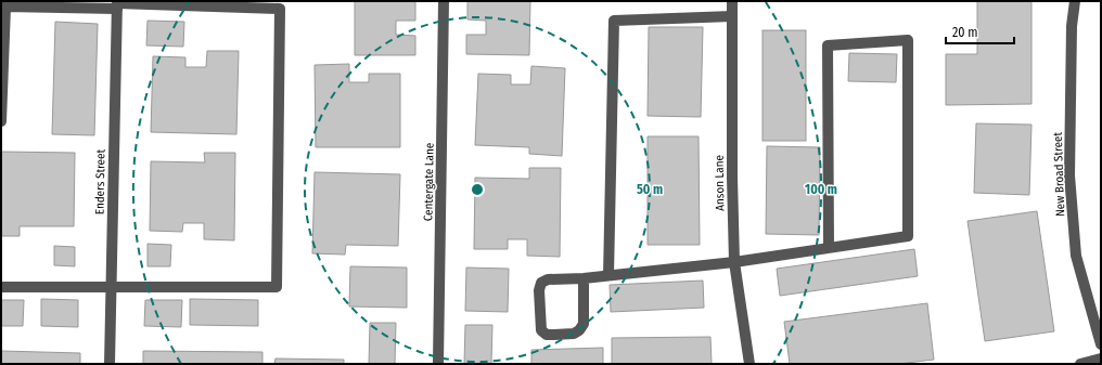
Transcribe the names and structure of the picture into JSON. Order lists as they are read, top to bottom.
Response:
{
  "streets": {
    "street": [
      "New Broad Street",
      "Enders Street",
      "Centergate Lane",
      "Anson Lane"
    ]
  },
  "scale_bar": "20 m",
  "rings": ["50 m", "100 m"]
}
